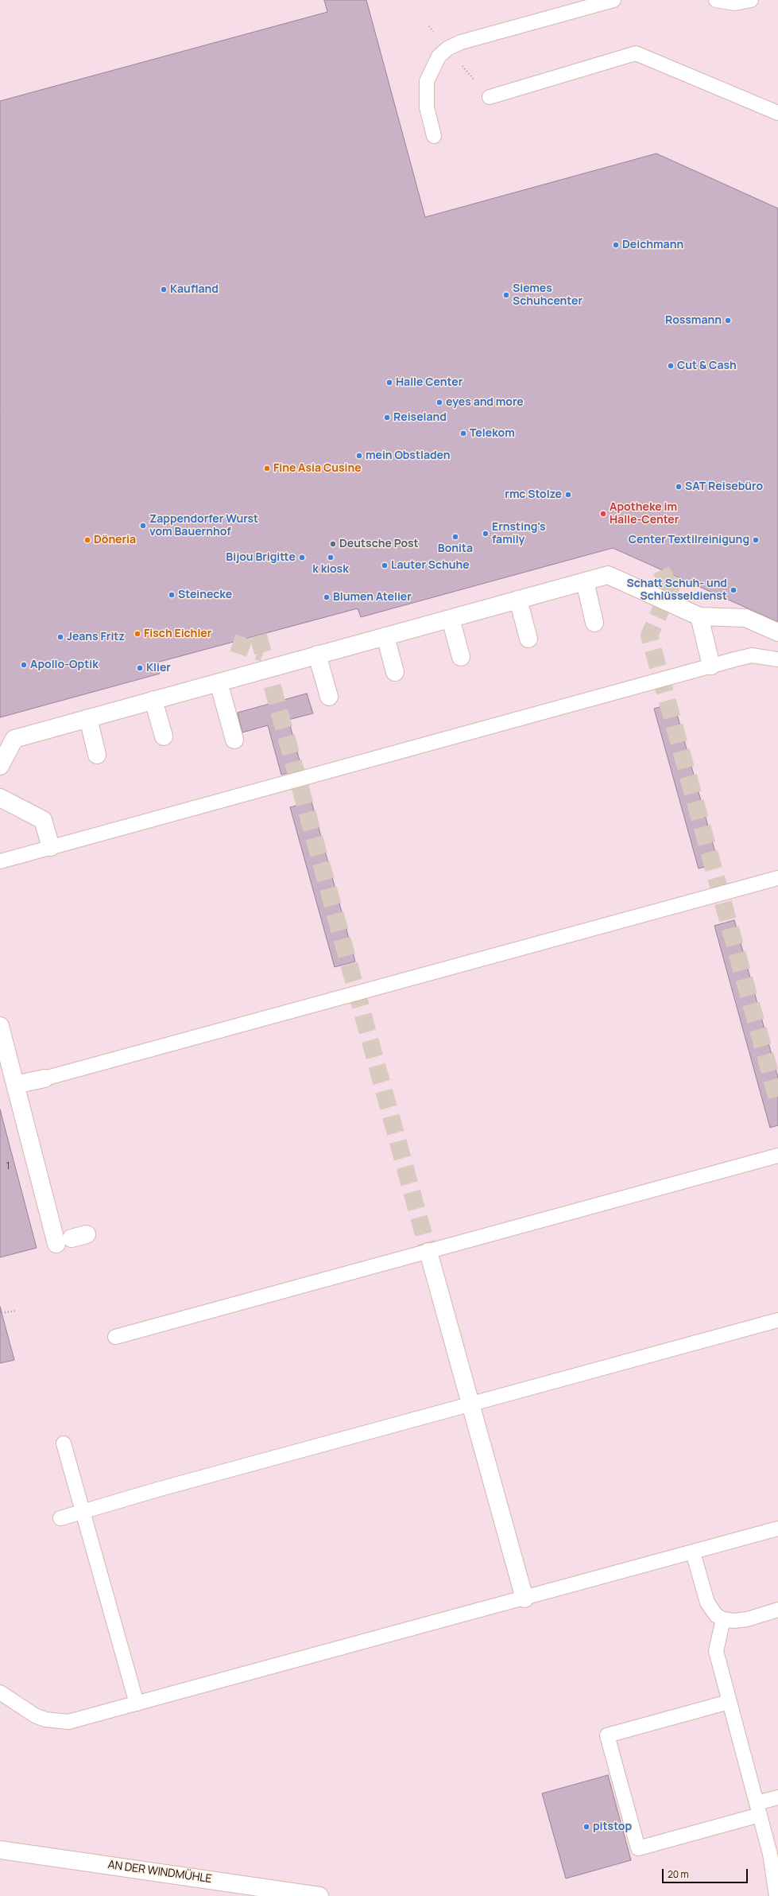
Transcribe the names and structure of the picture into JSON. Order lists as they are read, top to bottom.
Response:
{
  "streets": {
    "street": ["AN DER WINDMÜHLE"]
  },
  "places": [
    "Deichmann",
    "Kaufland",
    "Siemes Schuhcenter",
    "Rossmann",
    "Cut & Cash",
    "Halle Center",
    "eyes and more",
    "Reiseland",
    "Telekom",
    "mein Obstladen",
    "Fine Asia Cusine",
    "SAT Reisebüro",
    "rmc Stolze",
    "Apotheke im Halle-Center",
    "Zappendorfer Wurst vom Bauernhof",
    "Ernsting's family",
    "Bonita",
    "Döneria",
    "Center Textilreinigung",
    "Deutsche Post",
    "Bijou Brigitte",
    "k kiosk",
    "Lauter Schuhe",
    "Schatt Schuh- und Schlüsseldienst",
    "Steinecke",
    "Blumen Atelier",
    "Fisch Eichler",
    "Jeans Fritz",
    "Apollo-Optik",
    "Klier",
    "pitstop"
  ],
  "house_numbers": ["1"],
  "scale_bar": "20 m"
}
